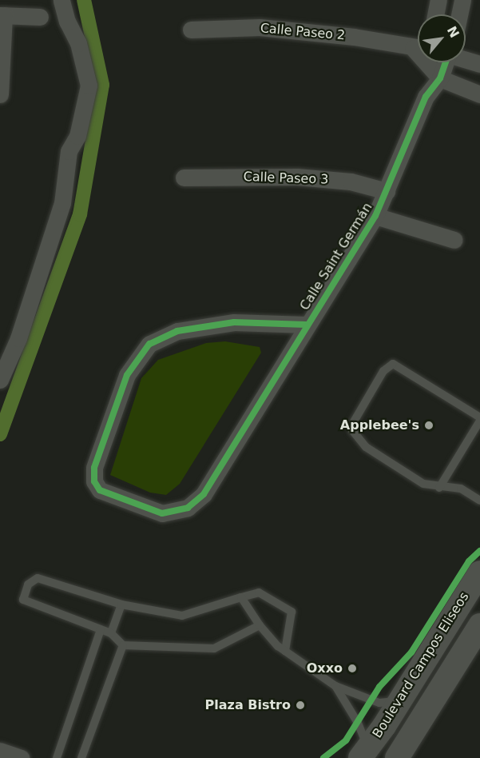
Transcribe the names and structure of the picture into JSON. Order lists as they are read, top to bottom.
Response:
{
  "streets": {
    "main road": ["Boulevard Campos Eliseos"],
    "street": ["Calle Paseo 2", "Calle Paseo 3", "Calle Saint Germán"]
  },
  "crossings": [
    ["Calle Paseo 3", "Calle Saint Germán"]
  ],
  "places": ["Applebee's", "Oxxo", "Plaza Bistro"],
  "north": "top right"
}
